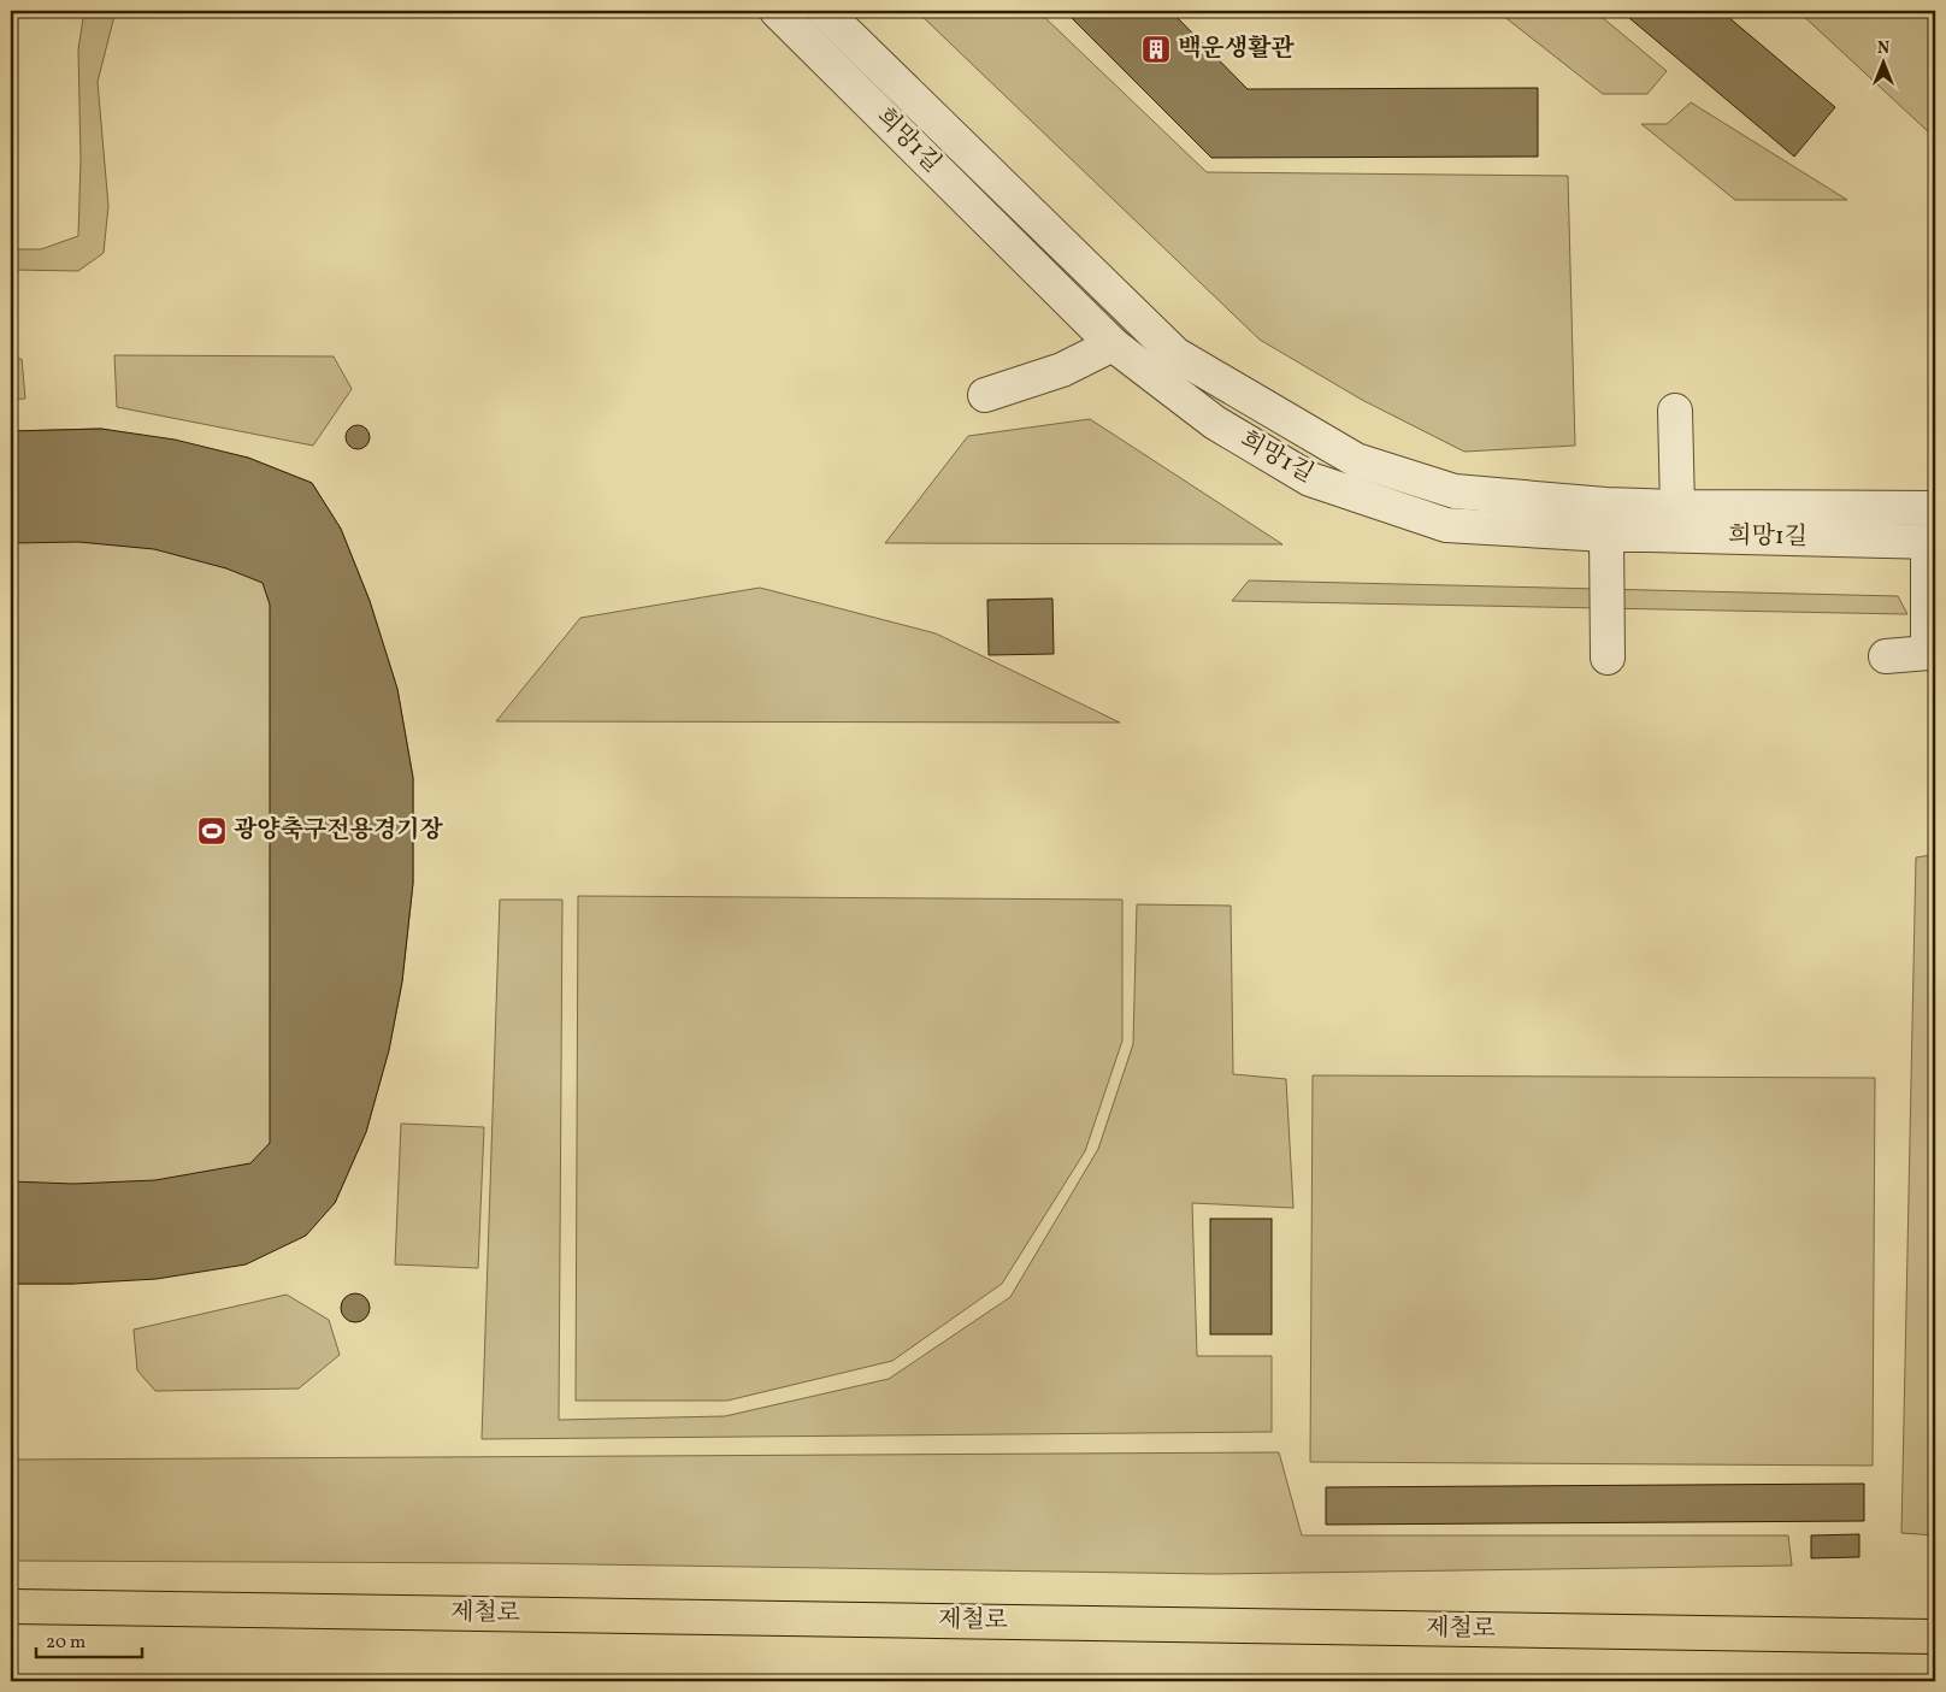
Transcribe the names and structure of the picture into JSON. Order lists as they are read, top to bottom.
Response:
{
  "streets": {
    "main road": ["제철로"],
    "street": ["희망1길"]
  },
  "places": {
    "building": ["백운생활관"],
    "sports": ["광양축구전용경기장"]
  },
  "scale_bar": "20 m",
  "north": "top"
}
